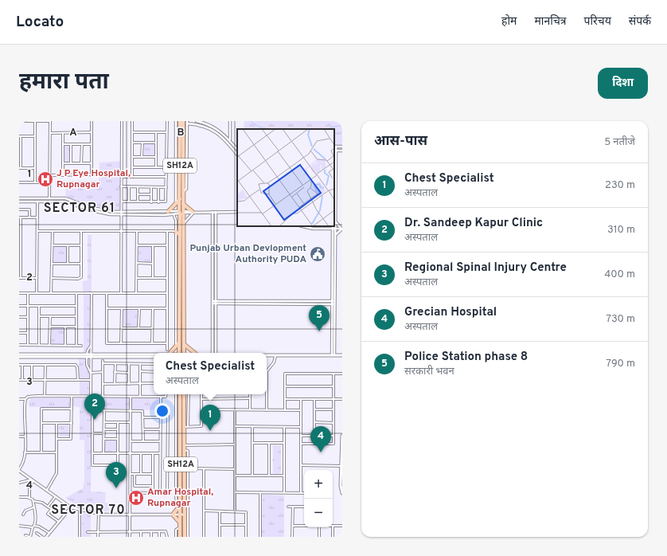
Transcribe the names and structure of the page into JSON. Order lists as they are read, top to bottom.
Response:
{
  "streets": {
    "main road": ["SH12A"]
  },
  "districts": ["SECTOR 61", "SECTOR 70"],
  "places": {
    "hospital": ["J P Eye Hospital, Rupnagar", "Amar Hospital, Rupnagar"],
    "public building": ["Punjab Urban Devlopment Authority PUDA"]
  },
  "page": {
    "header": "Locato",
    "nav": [
      "होम",
      "मानचित्र",
      "परिचय",
      "संपर्क"
    ],
    "buttons": "दिशा",
    "title": "हमारा पता",
    "heading": ["आस-पास", "5 नतीजे"],
    "list": [
      {
        "mark": "1",
        "name": "Chest Specialist",
        "note": "अस्पताल",
        "value": "230 m"
      },
      {
        "mark": "2",
        "name": "Dr. Sandeep Kapur Clinic",
        "note": "अस्पताल",
        "value": "310 m"
      },
      {
        "mark": "3",
        "name": "Regional Spinal Injury Centre",
        "note": "अस्पताल",
        "value": "400 m"
      },
      {
        "mark": "4",
        "name": "Grecian Hospital",
        "note": "अस्पताल",
        "value": "730 m"
      },
      {
        "mark": "5",
        "name": "Police Station phase 8",
        "note": "सरकारी भवन",
        "value": "790 m"
      }
    ],
    "pins": [
      "5",
      "2",
      "1",
      "4",
      "3"
    ],
    "popup": ["Chest Specialist", "अस्पताल"],
    "map_buttons": ["+", "−"]
  },
  "grid": {
    "columns": ["A", "B"],
    "rows": [
      "1",
      "2",
      "3",
      "4"
    ]
  }
}
